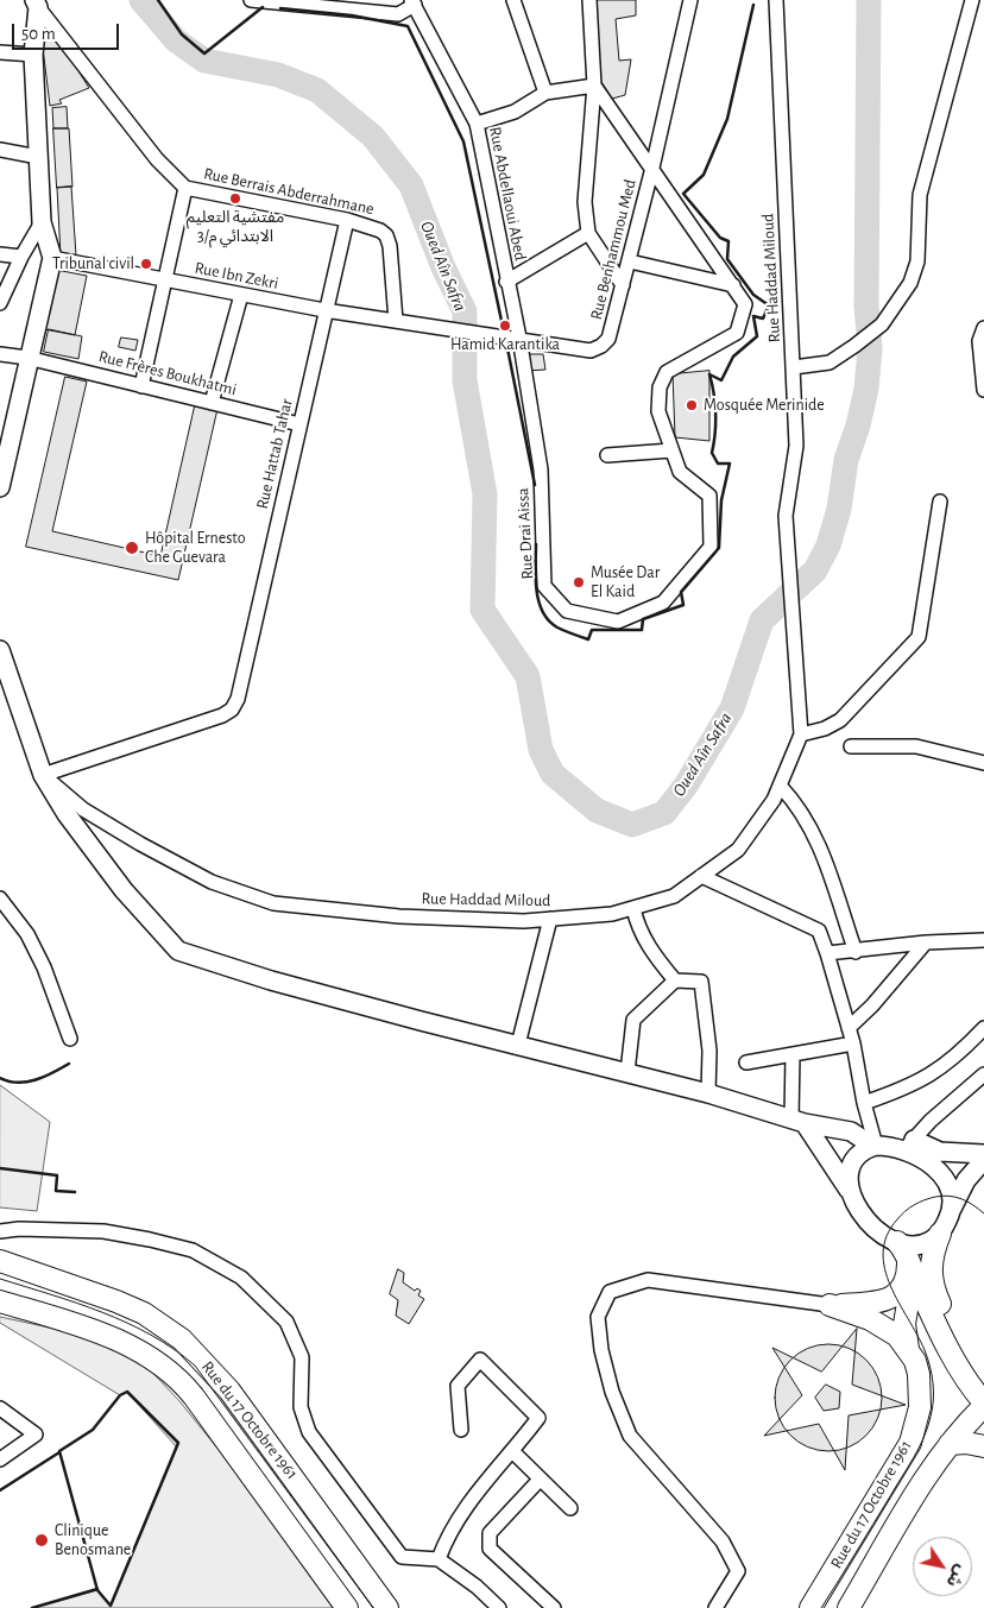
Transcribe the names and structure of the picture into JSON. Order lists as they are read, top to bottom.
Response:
{
  "streets": {
    "main road": ["Rue du 17 Octobre 1961"],
    "street": [
      "Rue Berrais Abderrahmane",
      "Rue Abdellaoui Abed",
      "Rue Benhammou Med",
      "Rue Ibn Zekri",
      "Rue Haddad Miloud",
      "Rue Frères Boukhatmi",
      "Rue Hattab Tahar",
      "Rue Drai Aissa"
    ]
  },
  "crossings": [
    ["Rue Berrais Abderrahmane", "Rue Ibn Zekri"],
    ["Rue Berrais Abderrahmane", "Rue Hattab Tahar"],
    ["Rue Abdellaoui Abed", "Rue Benhammou Med"],
    ["Rue Abdellaoui Abed", "Rue Drai Aissa"],
    ["Rue Benhammou Med", "Rue Ibn Zekri"],
    ["Rue Benhammou Med", "Rue Drai Aissa"],
    ["Rue Ibn Zekri", "Rue Hattab Tahar"],
    ["Rue Haddad Miloud", "Rue Hattab Tahar"],
    ["Rue Frères Boukhatmi", "Rue Hattab Tahar"]
  ],
  "water": ["Oued Aîn Safra"],
  "places": [
    "مفتشية التعليم الابتدائي م/3",
    "Tribunal civil",
    "Hamid Karantika",
    "Mosquée Merinide",
    "Hôpital Ernesto Che Guevara",
    "Musée Dar El Kaid",
    "Clinique Benosmane"
  ],
  "scale_bar": "50 m",
  "north": "bottom right"
}
